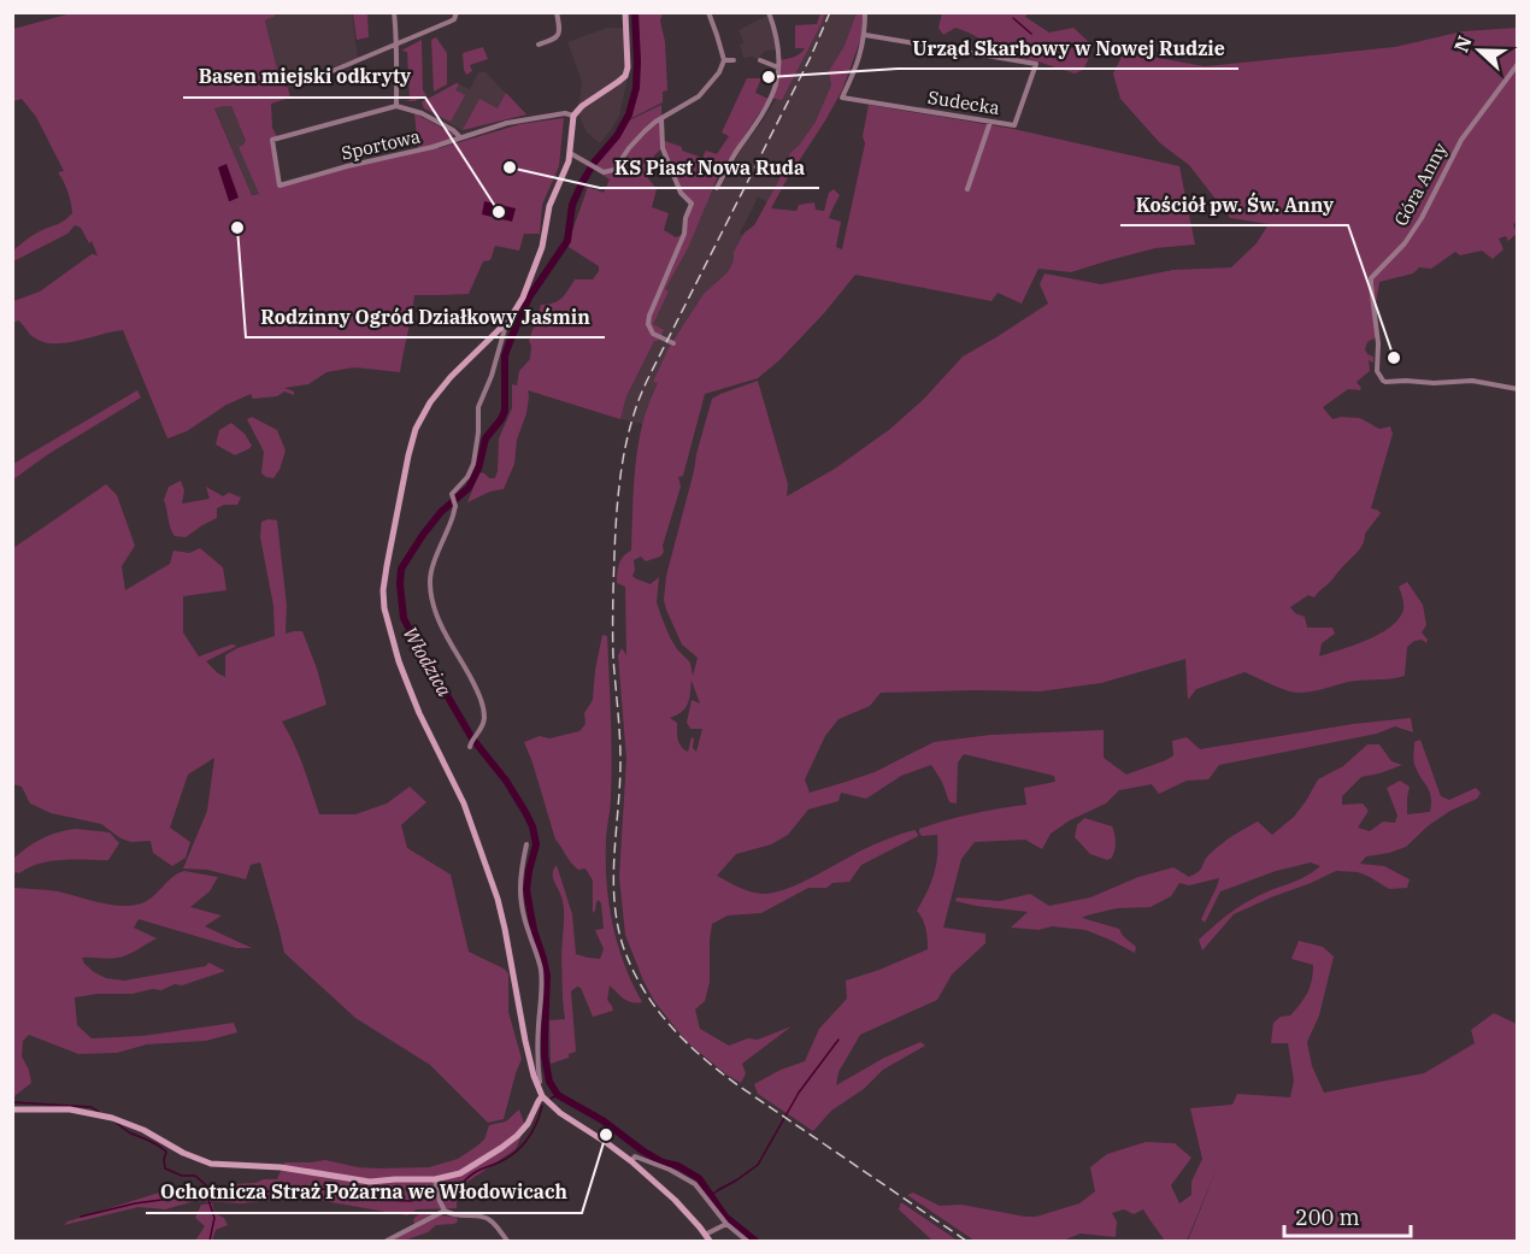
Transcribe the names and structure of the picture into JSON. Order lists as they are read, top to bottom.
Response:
{
  "streets": {
    "street": ["Sudecka", "Sportowa", "Góra Anny"]
  },
  "water": ["Włodzica"],
  "places": [
    "Urząd Skarbowy w Nowej Rudzie",
    "KS Piast Nowa Ruda",
    "Basen miejski odkryty",
    "Rodzinny Ogród Działkowy Jaśmin",
    "Kościół pw. Św. Anny",
    "Ochotnicza Straż Pożarna we Włodowicach"
  ],
  "scale_bar": "200 m",
  "north": "left"
}
